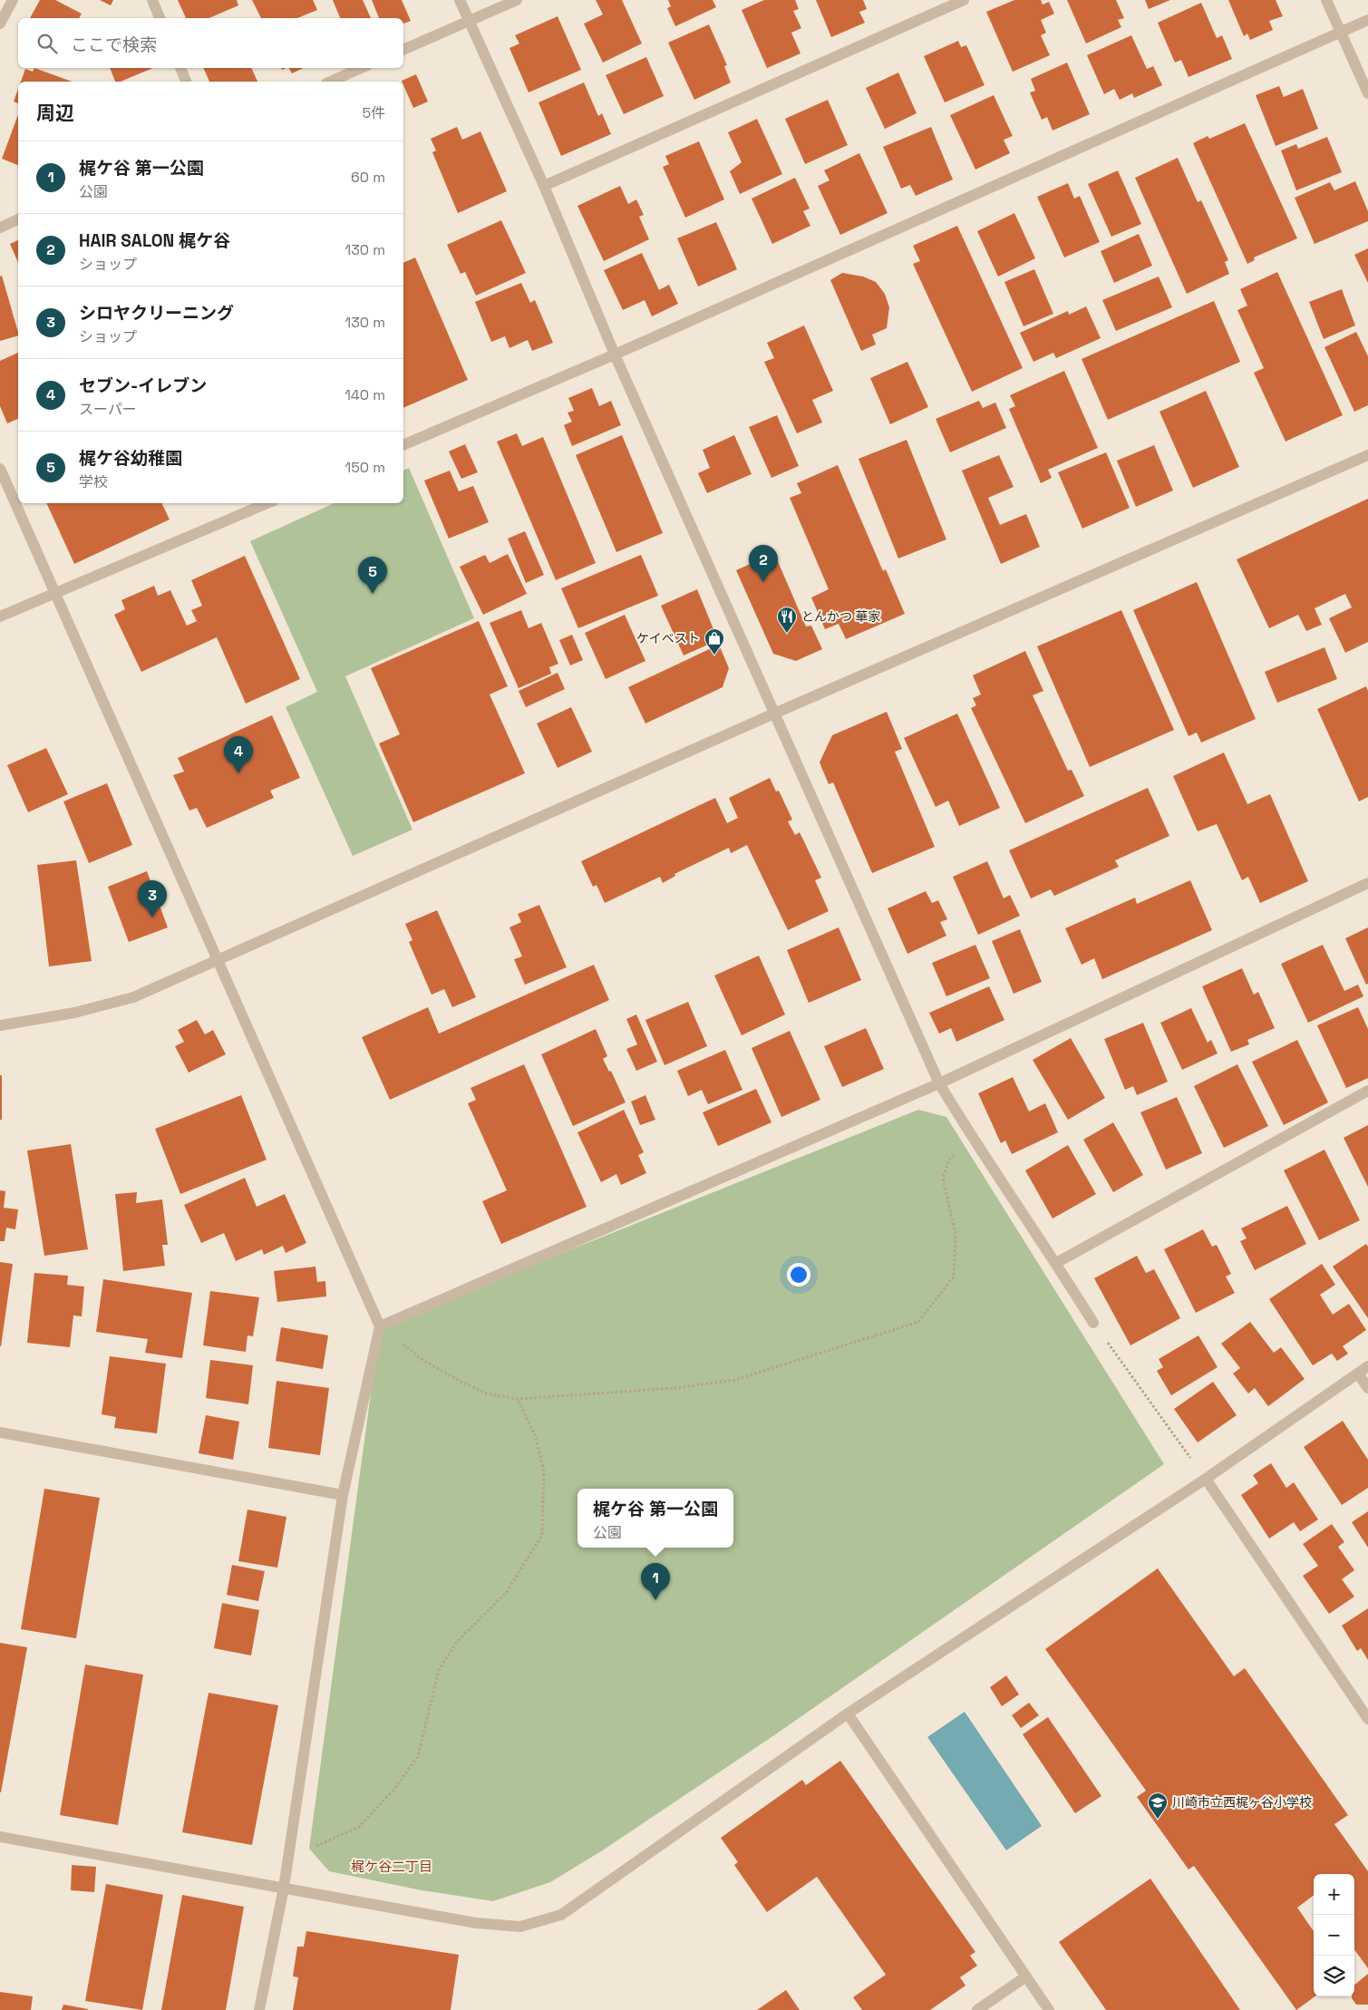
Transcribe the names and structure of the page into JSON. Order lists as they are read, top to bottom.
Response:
{
  "districts": ["梶ケ谷二丁目"],
  "places": {
    "restaurant": ["とんかつ 華家"],
    "shop": ["ケイベスト"],
    "school or university": ["川崎市立西梶ヶ谷小学校"]
  },
  "page": {
    "search": "ここで検索",
    "heading": ["周辺", "5件"],
    "list": [
      {
        "mark": "1",
        "name": "梶ケ谷 第一公園",
        "note": "公園",
        "value": "60 m"
      },
      {
        "mark": "2",
        "name": "HAIR SALON 梶ケ谷",
        "note": "ショップ",
        "value": "130 m"
      },
      {
        "mark": "3",
        "name": "シロヤクリーニング",
        "note": "ショップ",
        "value": "130 m"
      },
      {
        "mark": "4",
        "name": "セブン-イレブン",
        "note": "スーパー",
        "value": "140 m"
      },
      {
        "mark": "5",
        "name": "梶ケ谷幼稚園",
        "note": "学校",
        "value": "150 m"
      }
    ],
    "pins": [
      "2",
      "5",
      "4",
      "3",
      "1"
    ],
    "popup": ["梶ケ谷 第一公園", "公園"],
    "map_buttons": ["+", "−"]
  }
}
